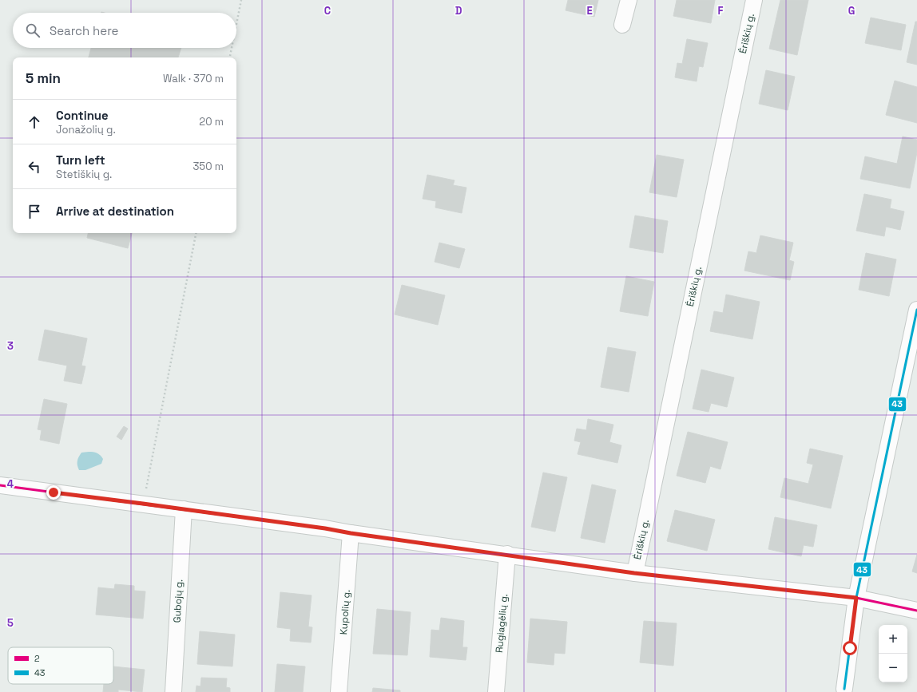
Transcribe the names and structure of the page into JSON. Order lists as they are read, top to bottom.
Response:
{
  "streets": {
    "street": [
      "Ėriškių g.",
      "Gubojų g.",
      "Kupolių g.",
      "Rugiagėlių g."
    ]
  },
  "lines": ["transit line 43", "transit line 2"],
  "legend": ["2", "43"],
  "page": {
    "search": "Search here",
    "heading": ["5 min", "Walk · 370 m"],
    "list": [
      ["Continue", "Jonažolių g.", "20 m"],
      ["Turn left", "Stetiškių g.", "350 m"],
      "Arrive at destination"
    ],
    "map_buttons": ["+", "−"]
  },
  "grid": {
    "columns": [
      "C",
      "D",
      "E",
      "F",
      "G"
    ],
    "rows": ["3", "4", "5"]
  }
}
